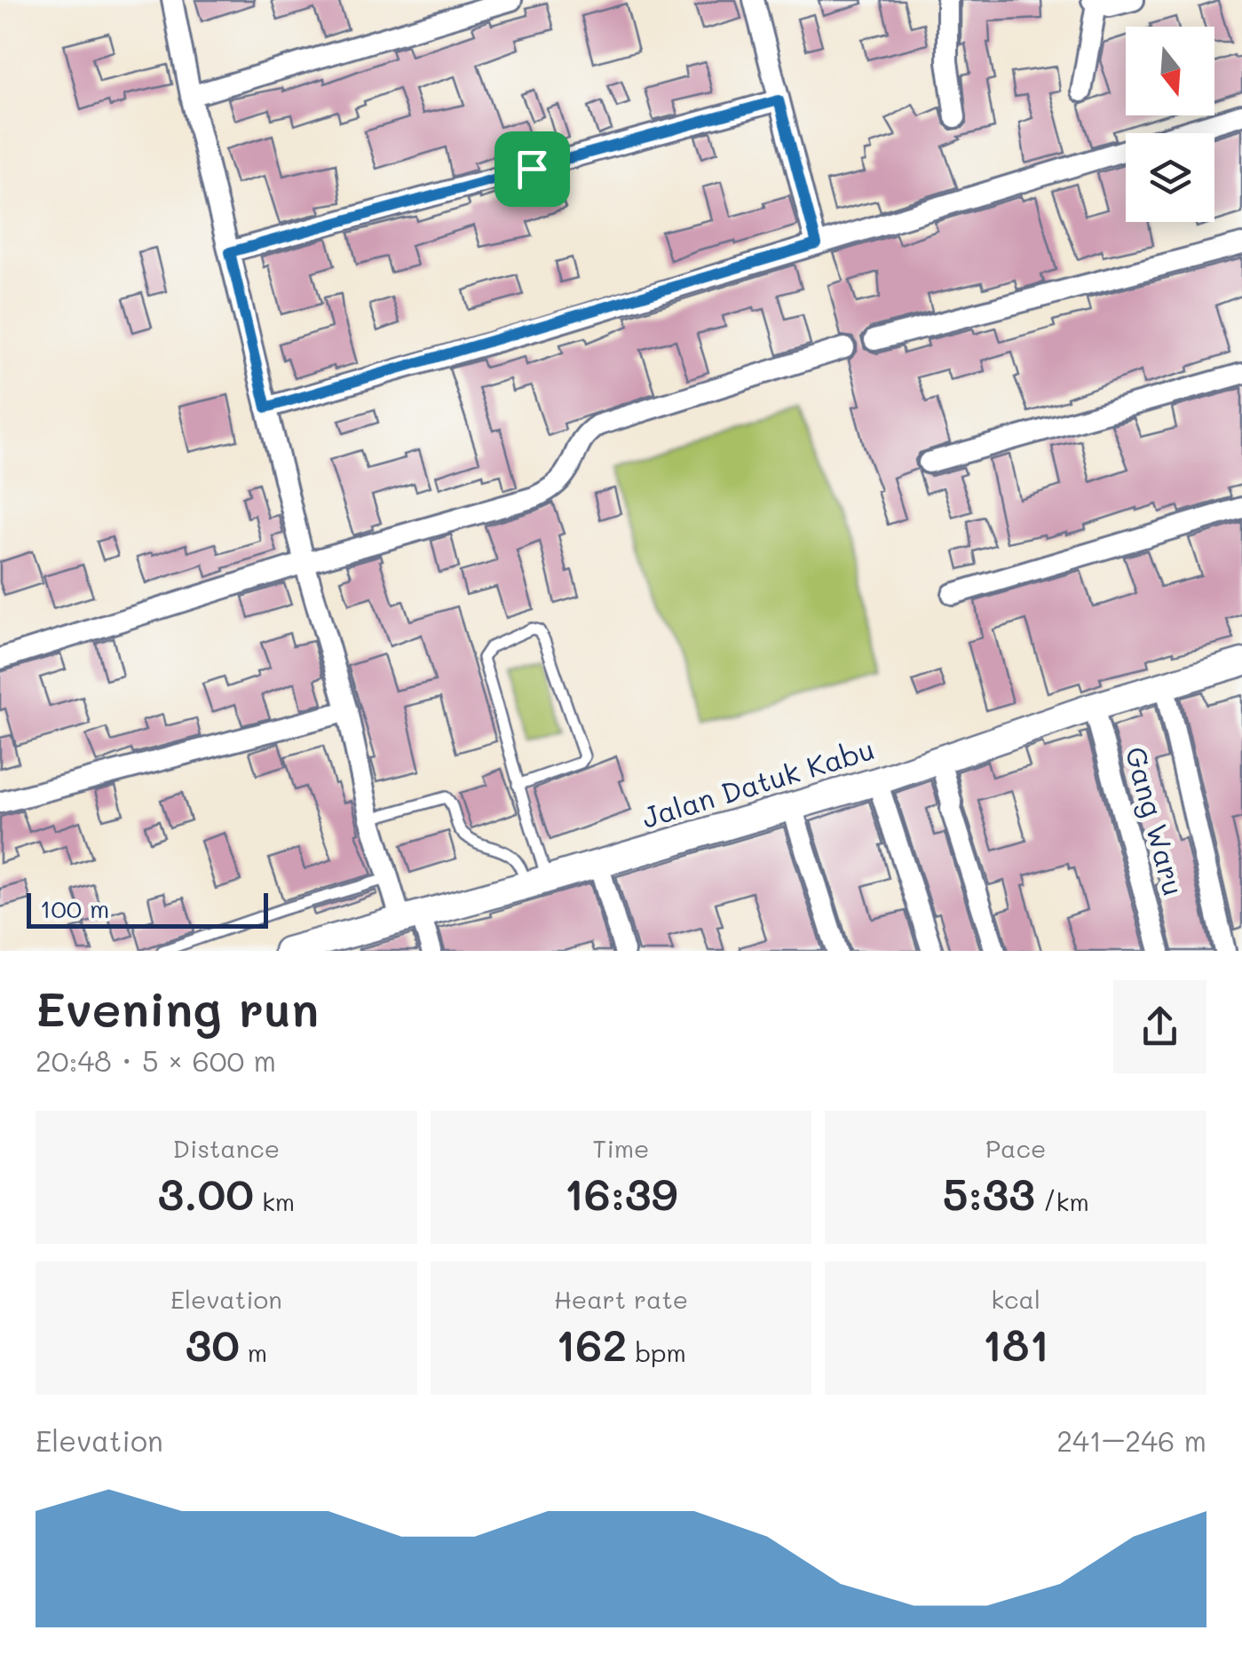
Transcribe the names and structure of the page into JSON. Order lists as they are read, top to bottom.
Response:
{
  "streets": {
    "street": ["Jalan Datuk Kabu", "Gang Waru"]
  },
  "crossings": [
    ["Jalan Datuk Kabu", "Gang Waru"]
  ],
  "scale_bar": "100 m",
  "north": "bottom",
  "page": {
    "scale": "100 m",
    "heading": ["Evening run", "20:48 · 5 × 600 m"],
    "stats": [
      ["Distance", "3.00 km"],
      ["Time", "16:39"],
      ["Pace", "5:33 /km"],
      ["Elevation", "30 m"],
      ["Heart rate", "162 bpm"],
      ["kcal", "181"]
    ],
    "chart": ["Elevation", "241–246 m"]
  }
}
